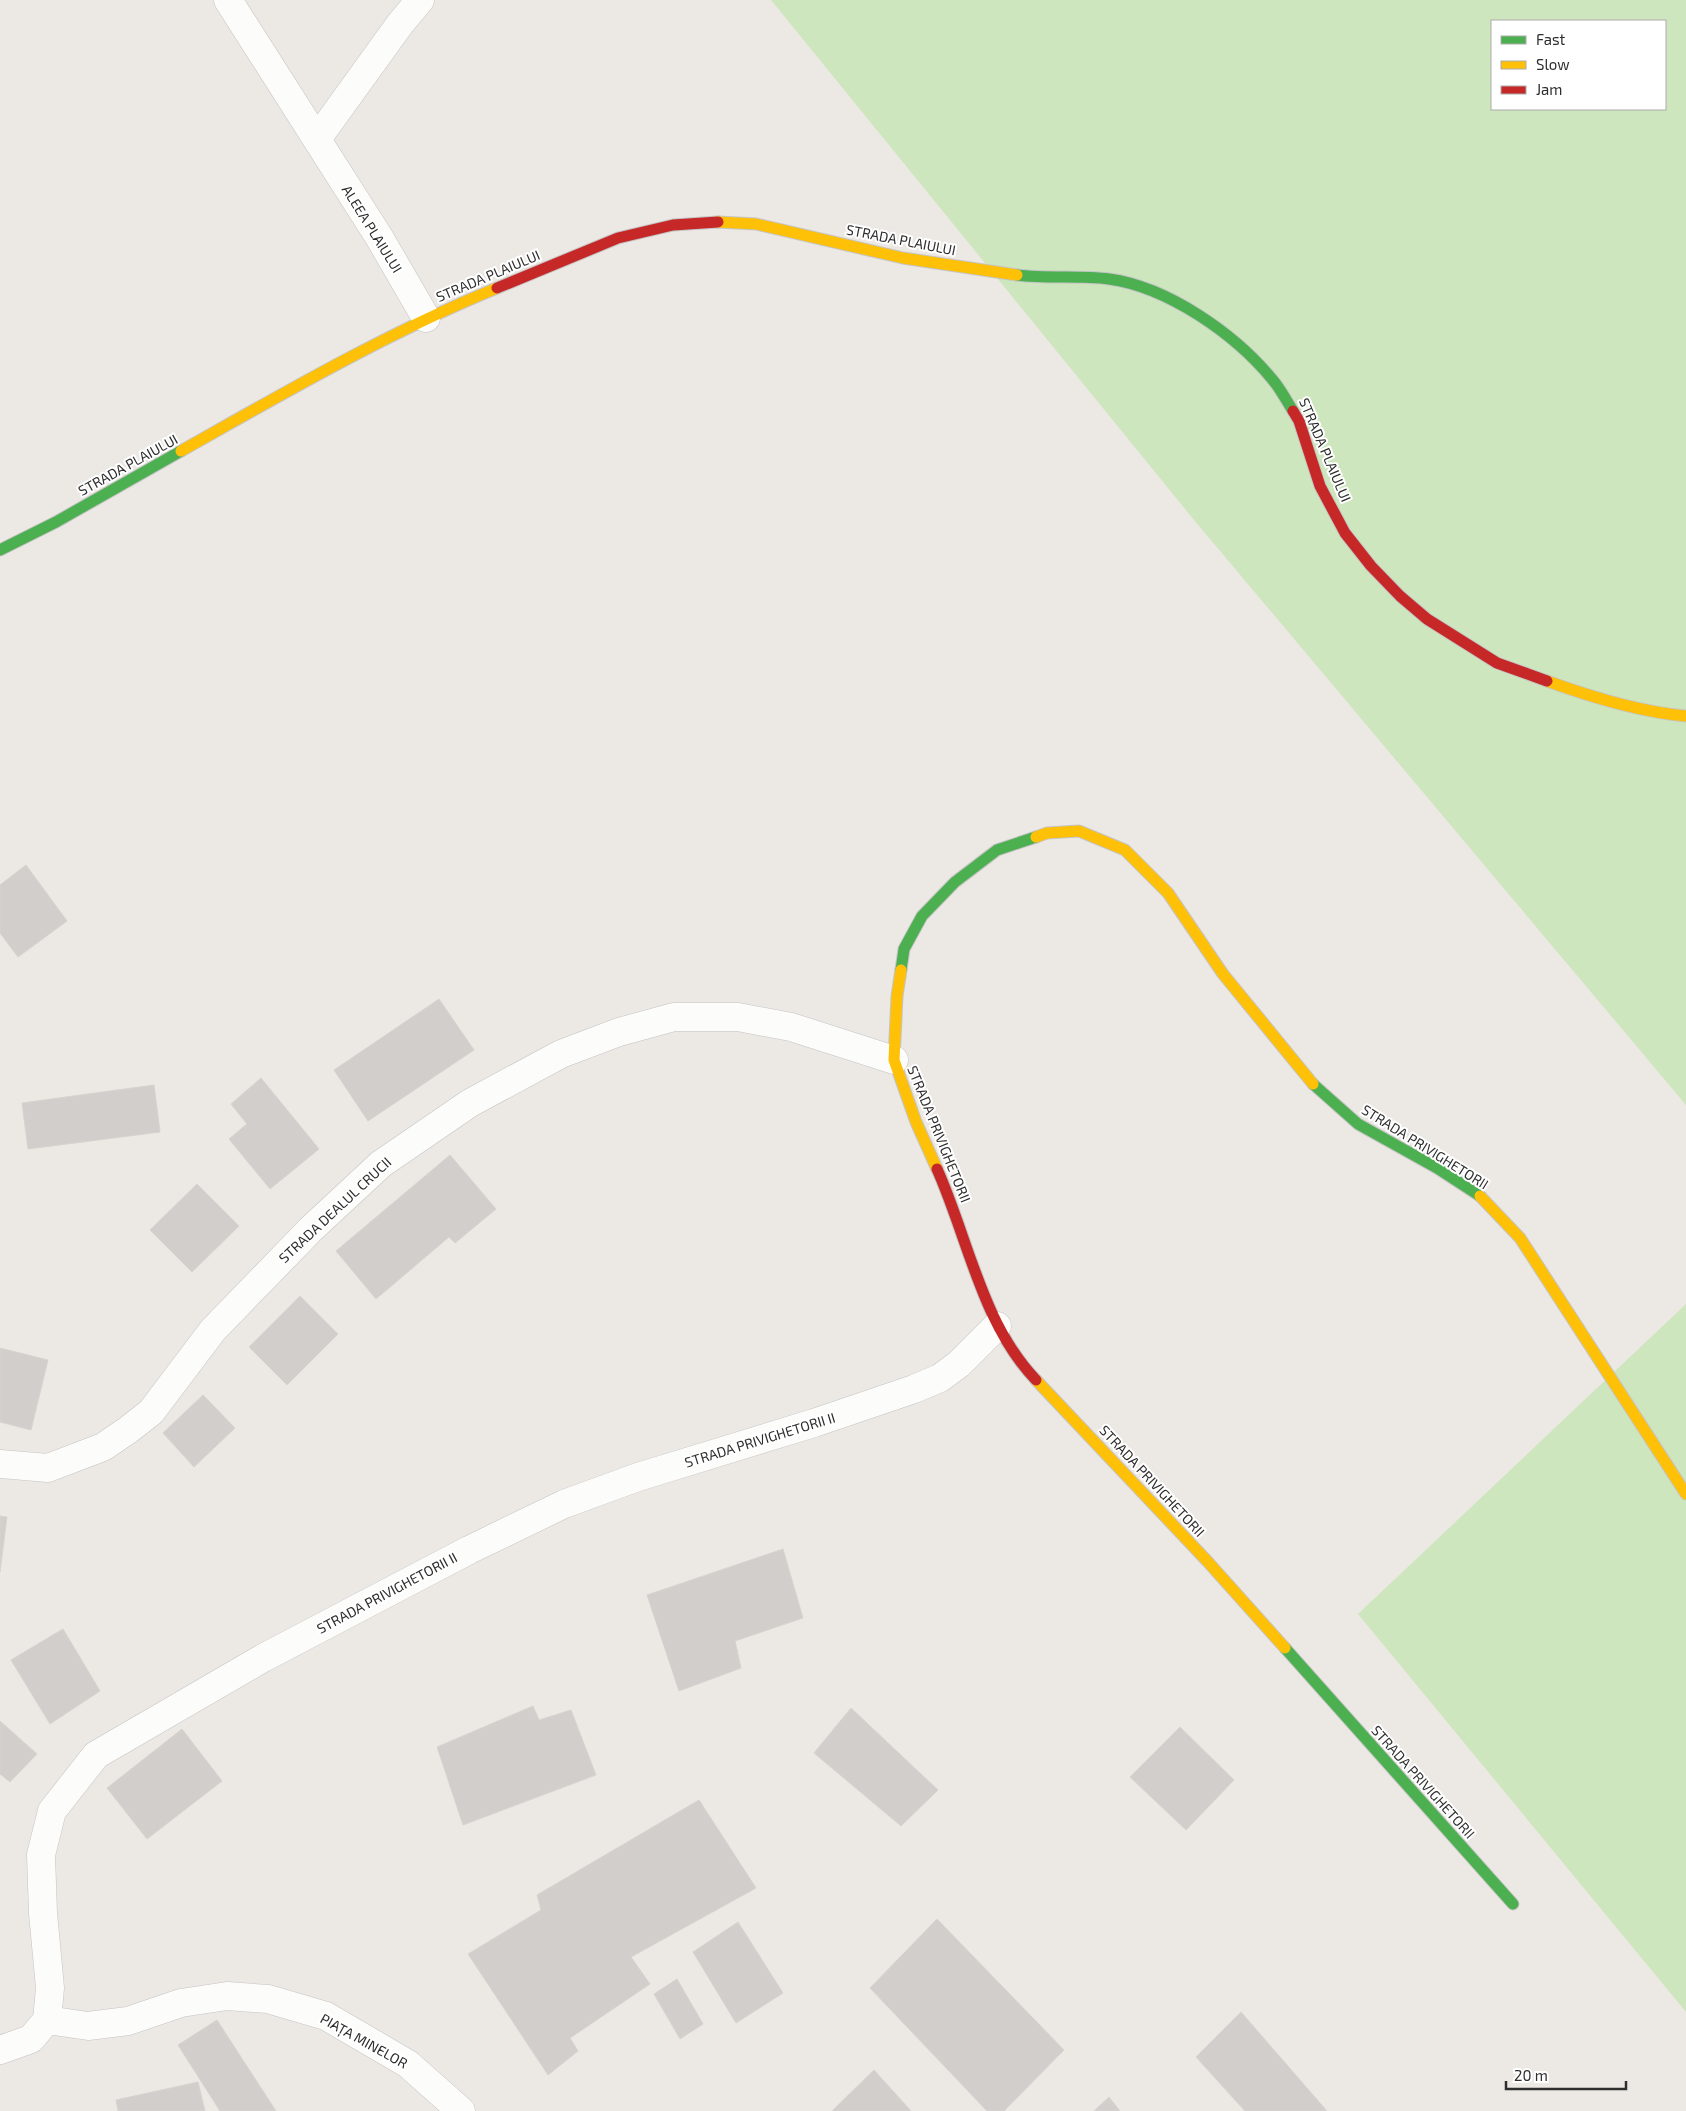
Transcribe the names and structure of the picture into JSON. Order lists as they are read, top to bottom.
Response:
{
  "streets": {
    "street": [
      "ALEEA PLAIULUI",
      "STRADA PLAIULUI",
      "STRADA PRIVIGHETORII",
      "STRADA DEALUL CRUCII",
      "STRADA PRIVIGHETORII II",
      "PIAȚA MINELOR"
    ]
  },
  "crossings": [
    ["ALEEA PLAIULUI", "STRADA PLAIULUI"],
    ["STRADA PRIVIGHETORII", "STRADA DEALUL CRUCII"],
    ["STRADA PRIVIGHETORII", "STRADA PRIVIGHETORII II"],
    ["STRADA PRIVIGHETORII II", "PIAȚA MINELOR"]
  ],
  "legend": ["Fast", "Slow", "Jam"],
  "scale_bar": "20 m"
}
